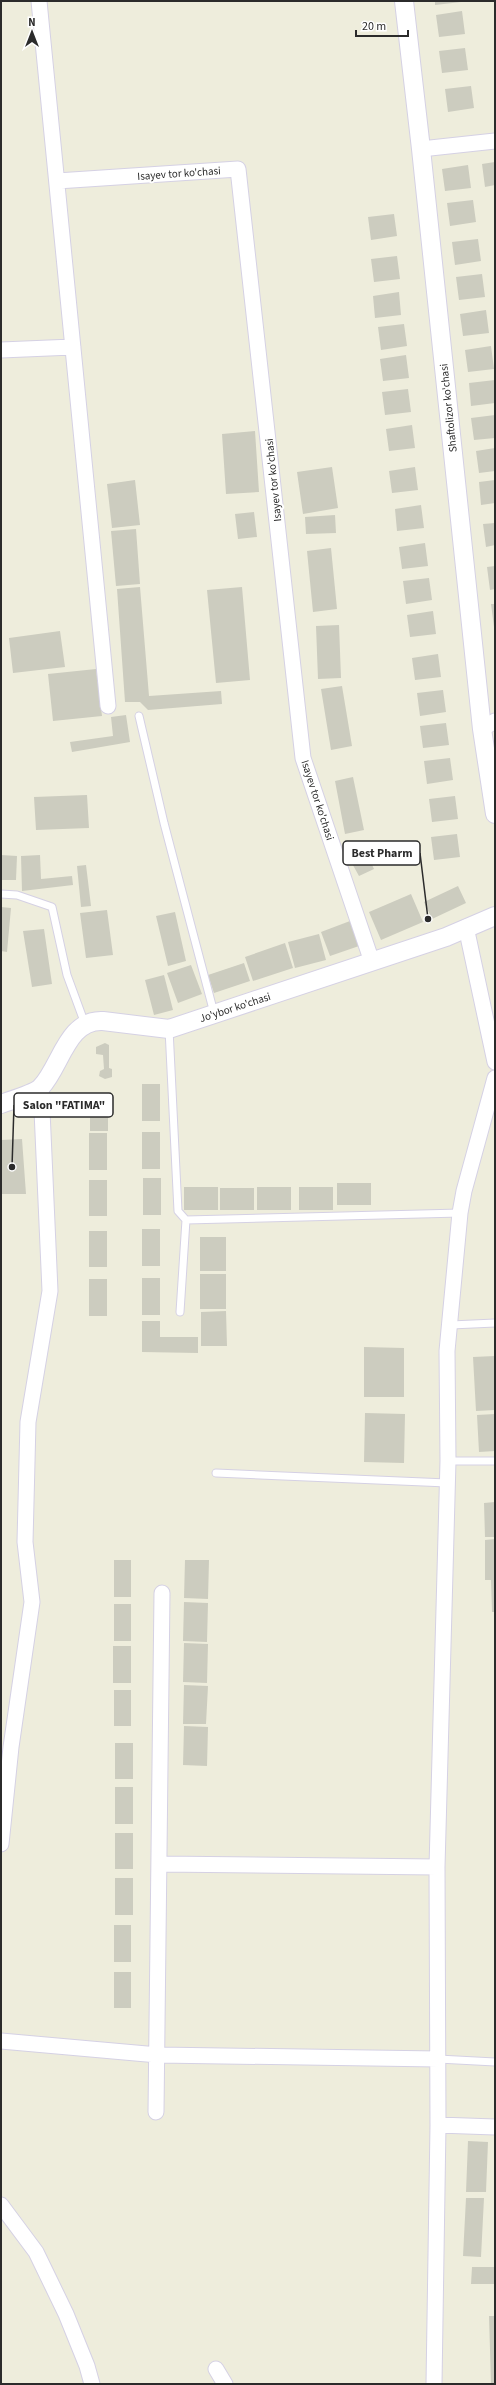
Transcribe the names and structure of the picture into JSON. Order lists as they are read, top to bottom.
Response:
{
  "streets": {
    "street": ["Isayev tor ko'chasi", "Shaftolizor ko'chasi", "Jo'ybor ko'chasi"]
  },
  "crossings": [
    ["Isayev tor ko'chasi", "Jo'ybor ko'chasi"]
  ],
  "places": ["Best Pharm", "Salon \"FATIMA\""],
  "scale_bar": "20 m",
  "north": "top"
}
